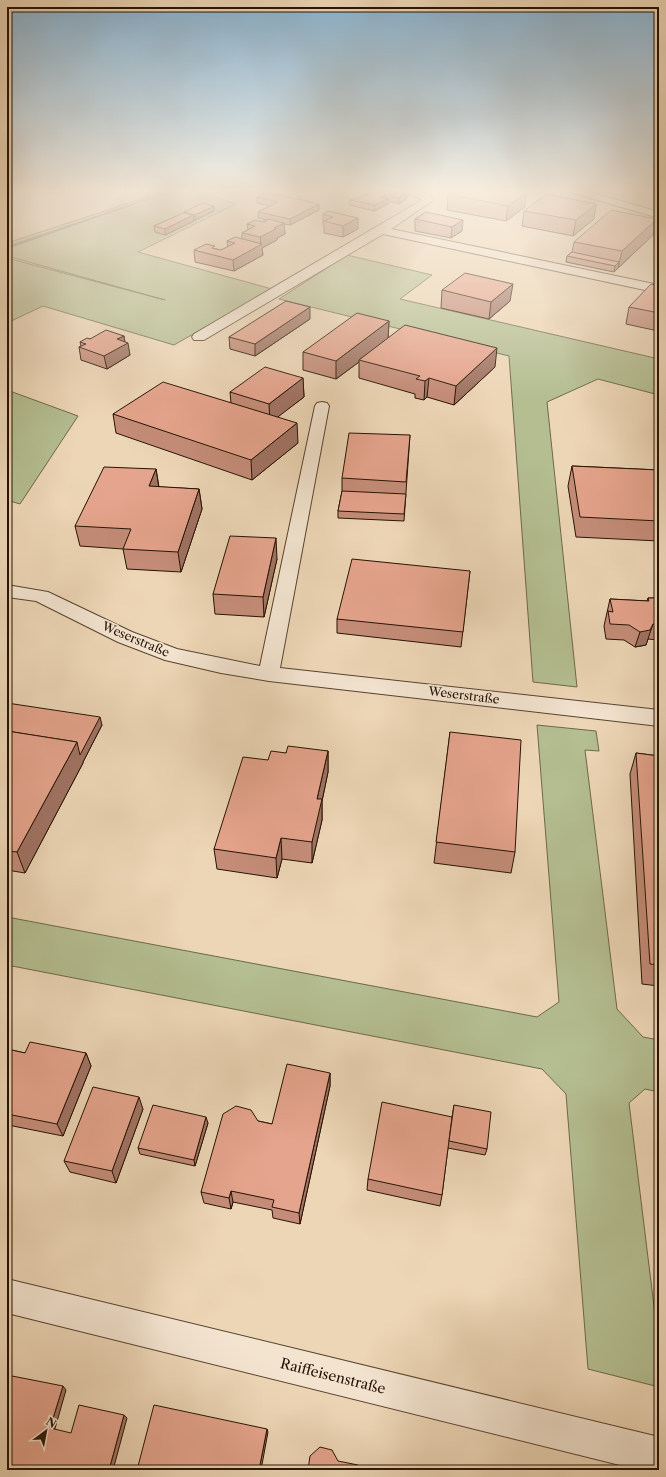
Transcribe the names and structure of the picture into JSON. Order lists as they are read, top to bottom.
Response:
{
  "streets": {
    "street": ["Weserstraße", "Raiffeisenstraße"]
  },
  "north": "top right"
}
